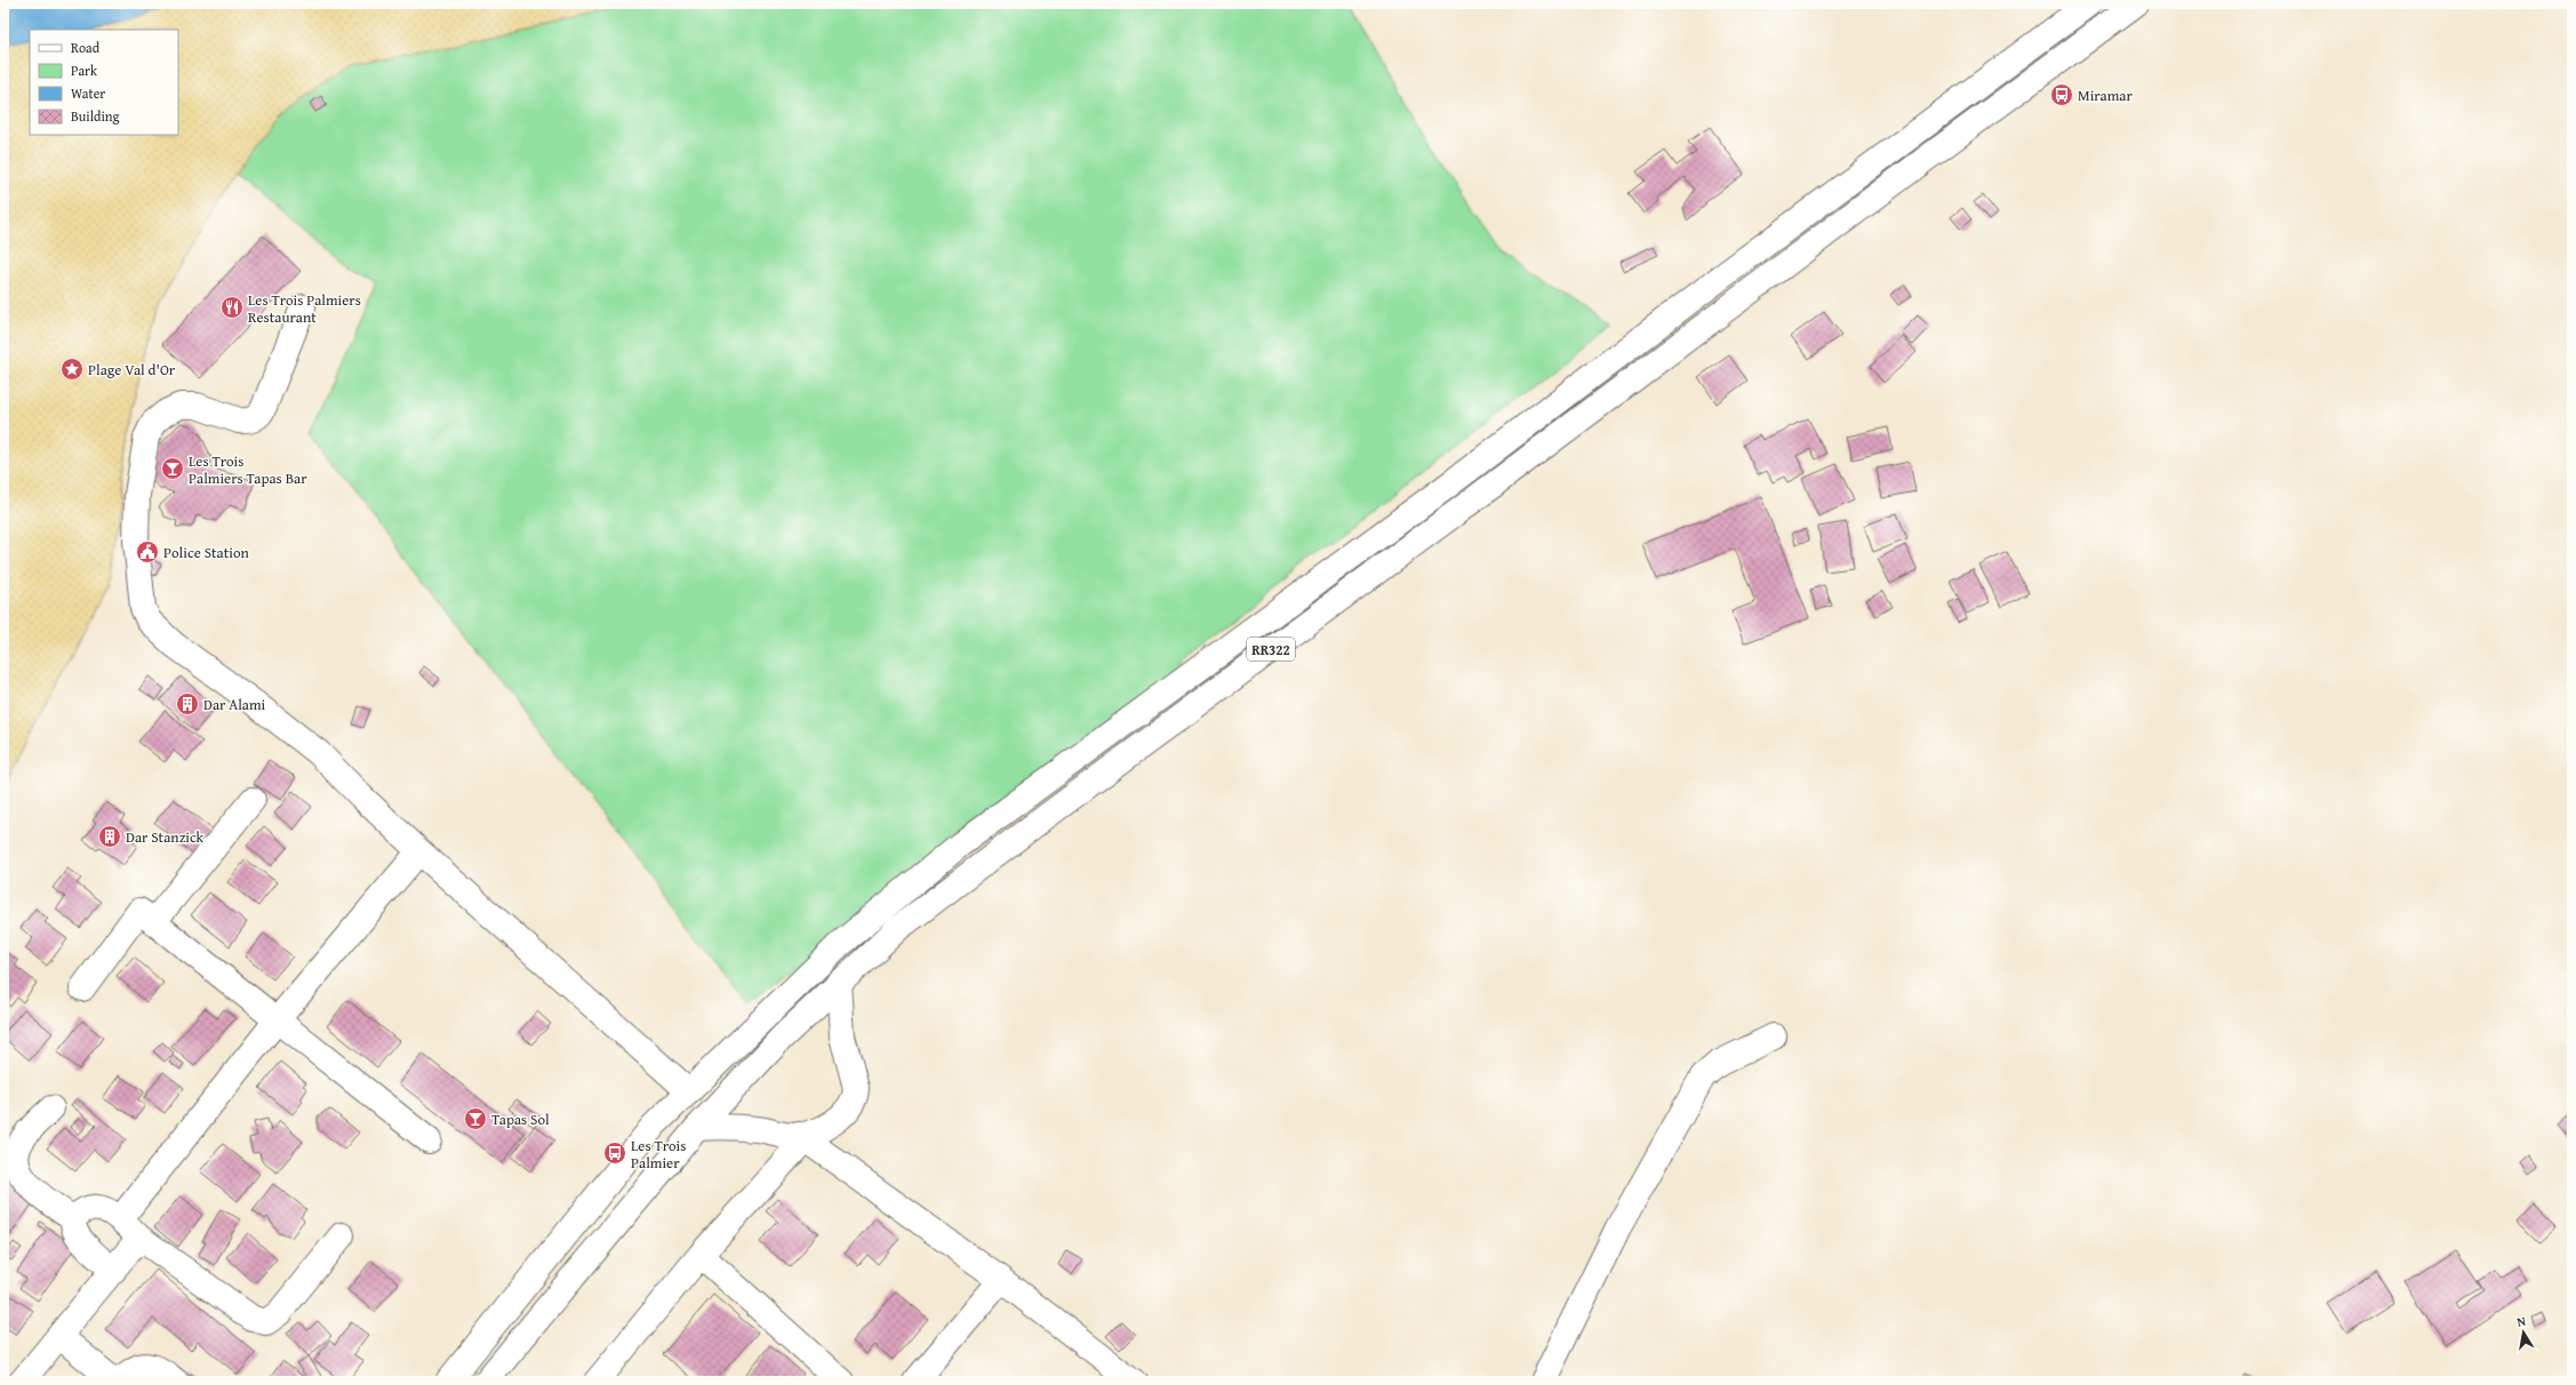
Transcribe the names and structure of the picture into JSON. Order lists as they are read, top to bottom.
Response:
{
  "streets": {
    "street": ["RR322"]
  },
  "places": {
    "bus stop": ["Miramar", "Les Trois Palmier"],
    "restaurant": ["Les Trois Palmiers Restaurant"],
    "place": ["Plage Val d'Or"],
    "bar": ["Les Trois Palmiers Tapas Bar", "Tapas Sol"],
    "public building": ["Police Station"],
    "building": ["Dar Alami", "Dar Stanzick"]
  },
  "legend": [
    "Road",
    "Park",
    "Water",
    "Building"
  ],
  "north": "top"
}
